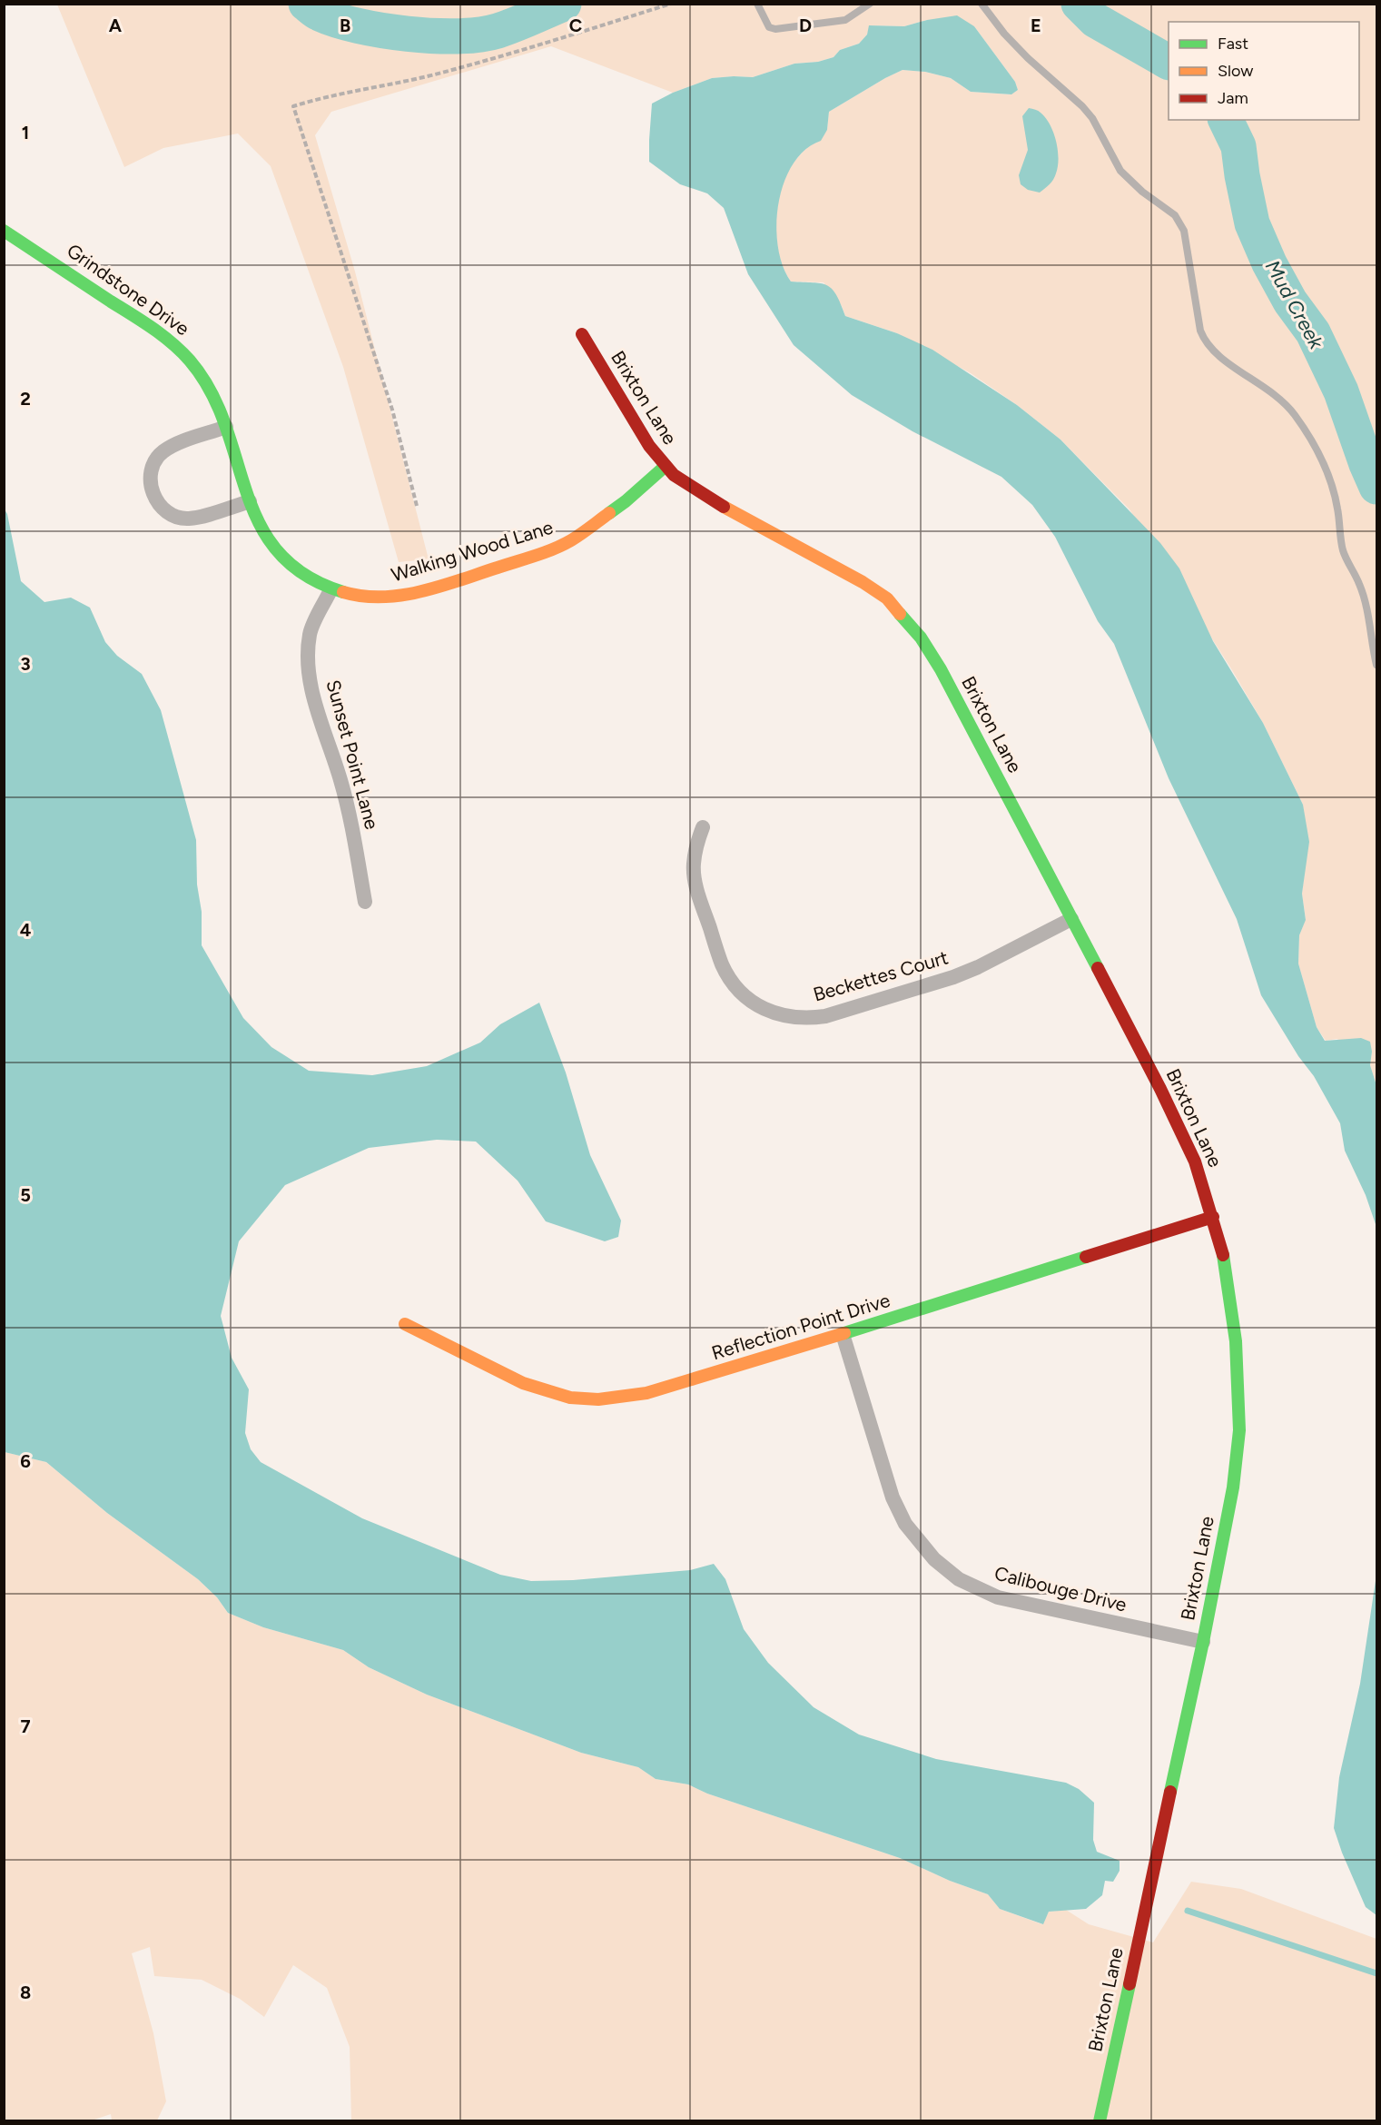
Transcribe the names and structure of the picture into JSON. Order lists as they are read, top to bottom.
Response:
{
  "streets": {
    "street": [
      "Grindstone Drive",
      "Brixton Lane",
      "Walking Wood Lane",
      "Sunset Point Lane",
      "Beckettes Court",
      "Reflection Point Drive",
      "Calibouge Drive"
    ]
  },
  "crossings": [
    ["Grindstone Drive", "Walking Wood Lane"],
    ["Grindstone Drive", "Sunset Point Lane"],
    ["Brixton Lane", "Walking Wood Lane"],
    ["Brixton Lane", "Beckettes Court"],
    ["Brixton Lane", "Reflection Point Drive"],
    ["Brixton Lane", "Calibouge Drive"],
    ["Walking Wood Lane", "Sunset Point Lane"],
    ["Reflection Point Drive", "Calibouge Drive"]
  ],
  "water": ["Mud Creek"],
  "legend": ["Fast", "Slow", "Jam"],
  "grid": {
    "columns": [
      "A",
      "B",
      "C",
      "D",
      "E"
    ],
    "rows": [
      "1",
      "2",
      "3",
      "4",
      "5",
      "6",
      "7",
      "8"
    ]
  }
}
